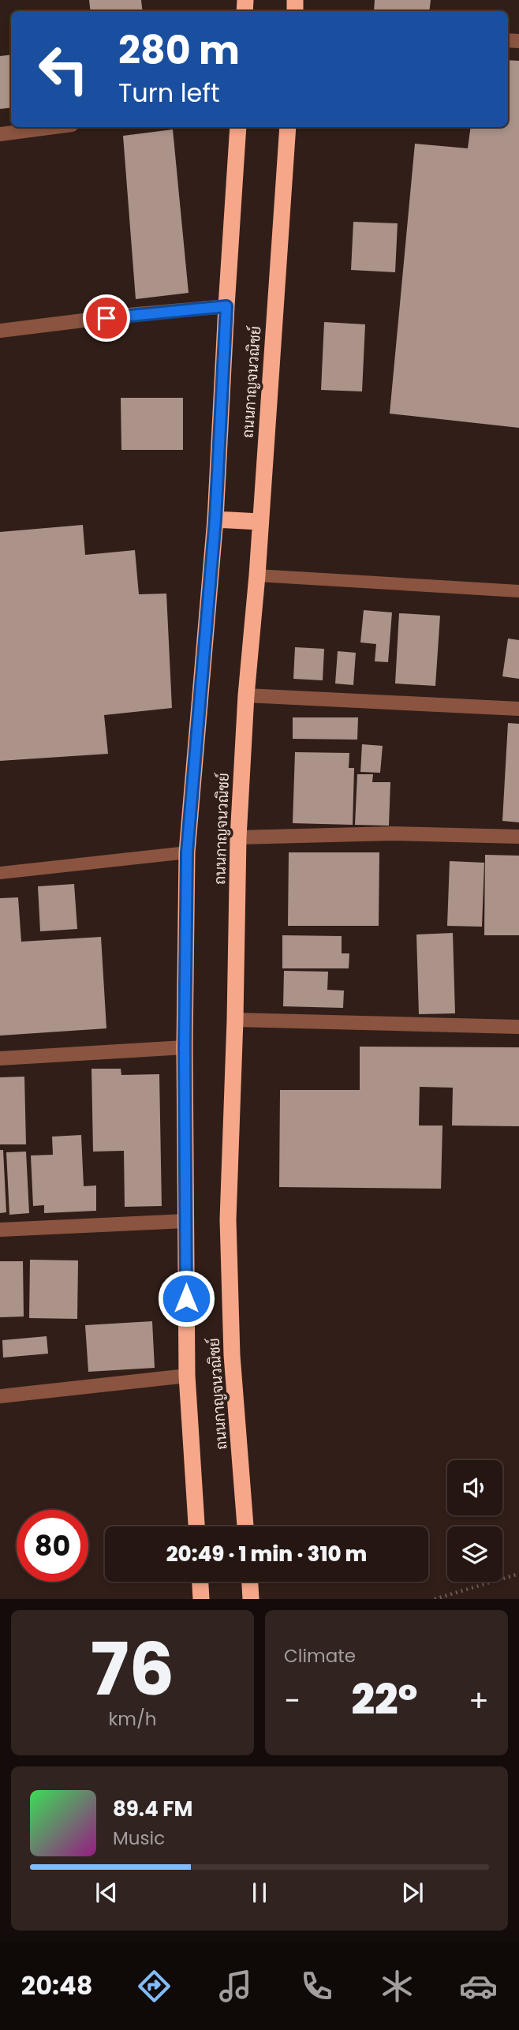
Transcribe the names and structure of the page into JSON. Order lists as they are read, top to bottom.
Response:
{
  "streets": {
    "highway": ["ถนนกาญจนวณิชย์"]
  },
  "page": {
    "turn": ["280 m", "Turn left"],
    "limit": "80",
    "trip": "20:49 · 1 min · 310 m",
    "tile": [
      ["76", "km/h"],
      "Climate"
    ],
    "heat": ["−", "22°", "+"],
    "song": ["89.4 FM", "Music"],
    "tabs": "20:48"
  }
}
